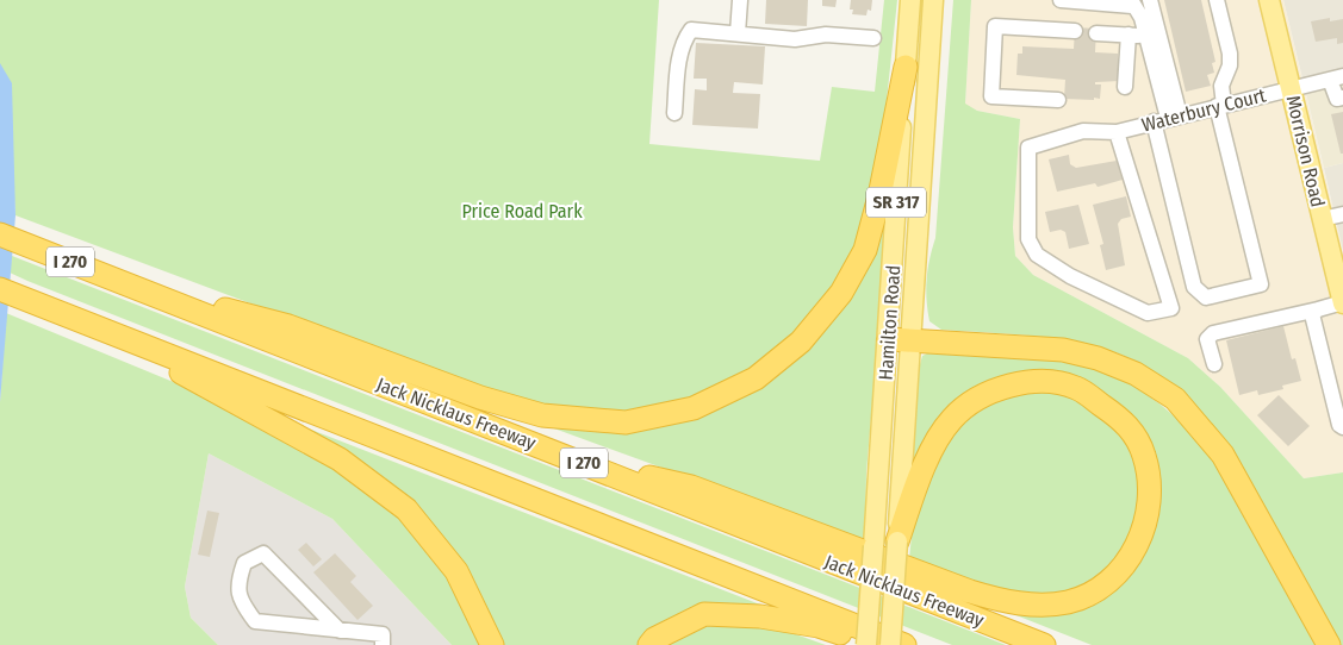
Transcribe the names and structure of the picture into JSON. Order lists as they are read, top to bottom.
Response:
{
  "streets": {
    "highway": ["I 270", "Jack Nicklaus Freeway"],
    "main road": ["Morrison Road", "SR 317", "Hamilton Road"],
    "street": ["Waterbury Court"]
  },
  "crossings": [
    ["Waterbury Court", "Morrison Road"]
  ],
  "parks": ["Price Road Park"]
}
